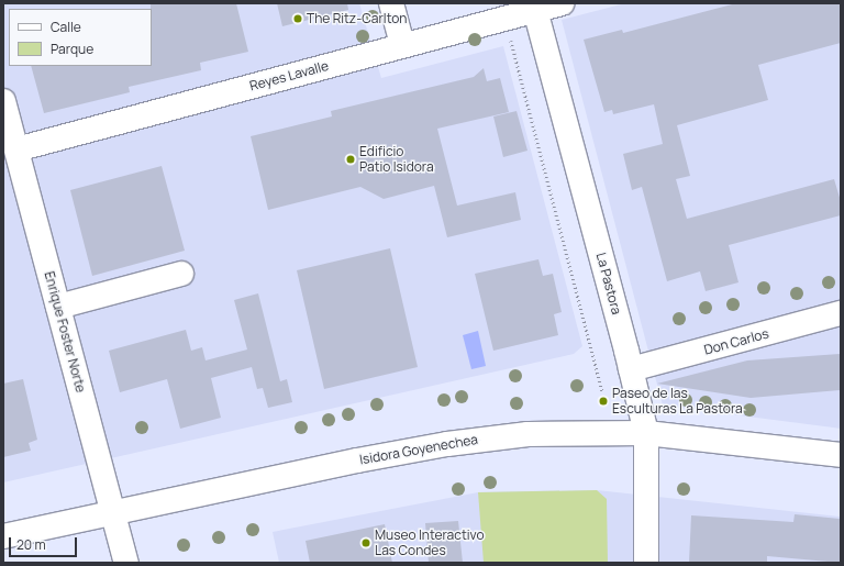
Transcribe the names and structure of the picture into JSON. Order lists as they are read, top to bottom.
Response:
{
  "streets": {
    "street": [
      "Reyes Lavalle",
      "La Pastora",
      "Enrique Foster Norte",
      "Don Carlos",
      "Isidora Goyenechea"
    ]
  },
  "crossings": [
    ["Reyes Lavalle", "La Pastora"],
    ["Reyes Lavalle", "Enrique Foster Norte"],
    ["La Pastora", "Don Carlos"],
    ["La Pastora", "Isidora Goyenechea"],
    ["Enrique Foster Norte", "Isidora Goyenechea"]
  ],
  "places": [
    "The Ritz-Carlton",
    "Edificio Patio Isidora",
    "Paseo de las Esculturas La Pastora",
    "Museo Interactivo Las Condes"
  ],
  "legend": ["Calle", "Parque"],
  "scale_bar": "20 m"
}
